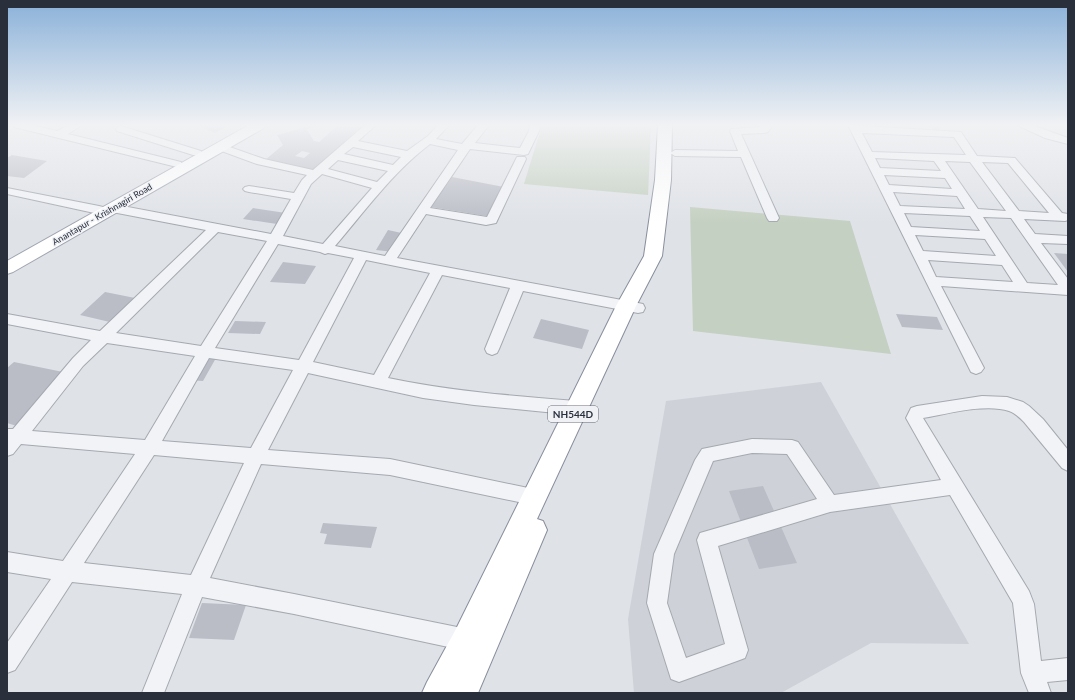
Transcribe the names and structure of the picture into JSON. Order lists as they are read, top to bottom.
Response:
{
  "streets": {
    "highway": ["NH544D"],
    "main road": ["Anantapur - Krishnagiri Road"]
  }
}
